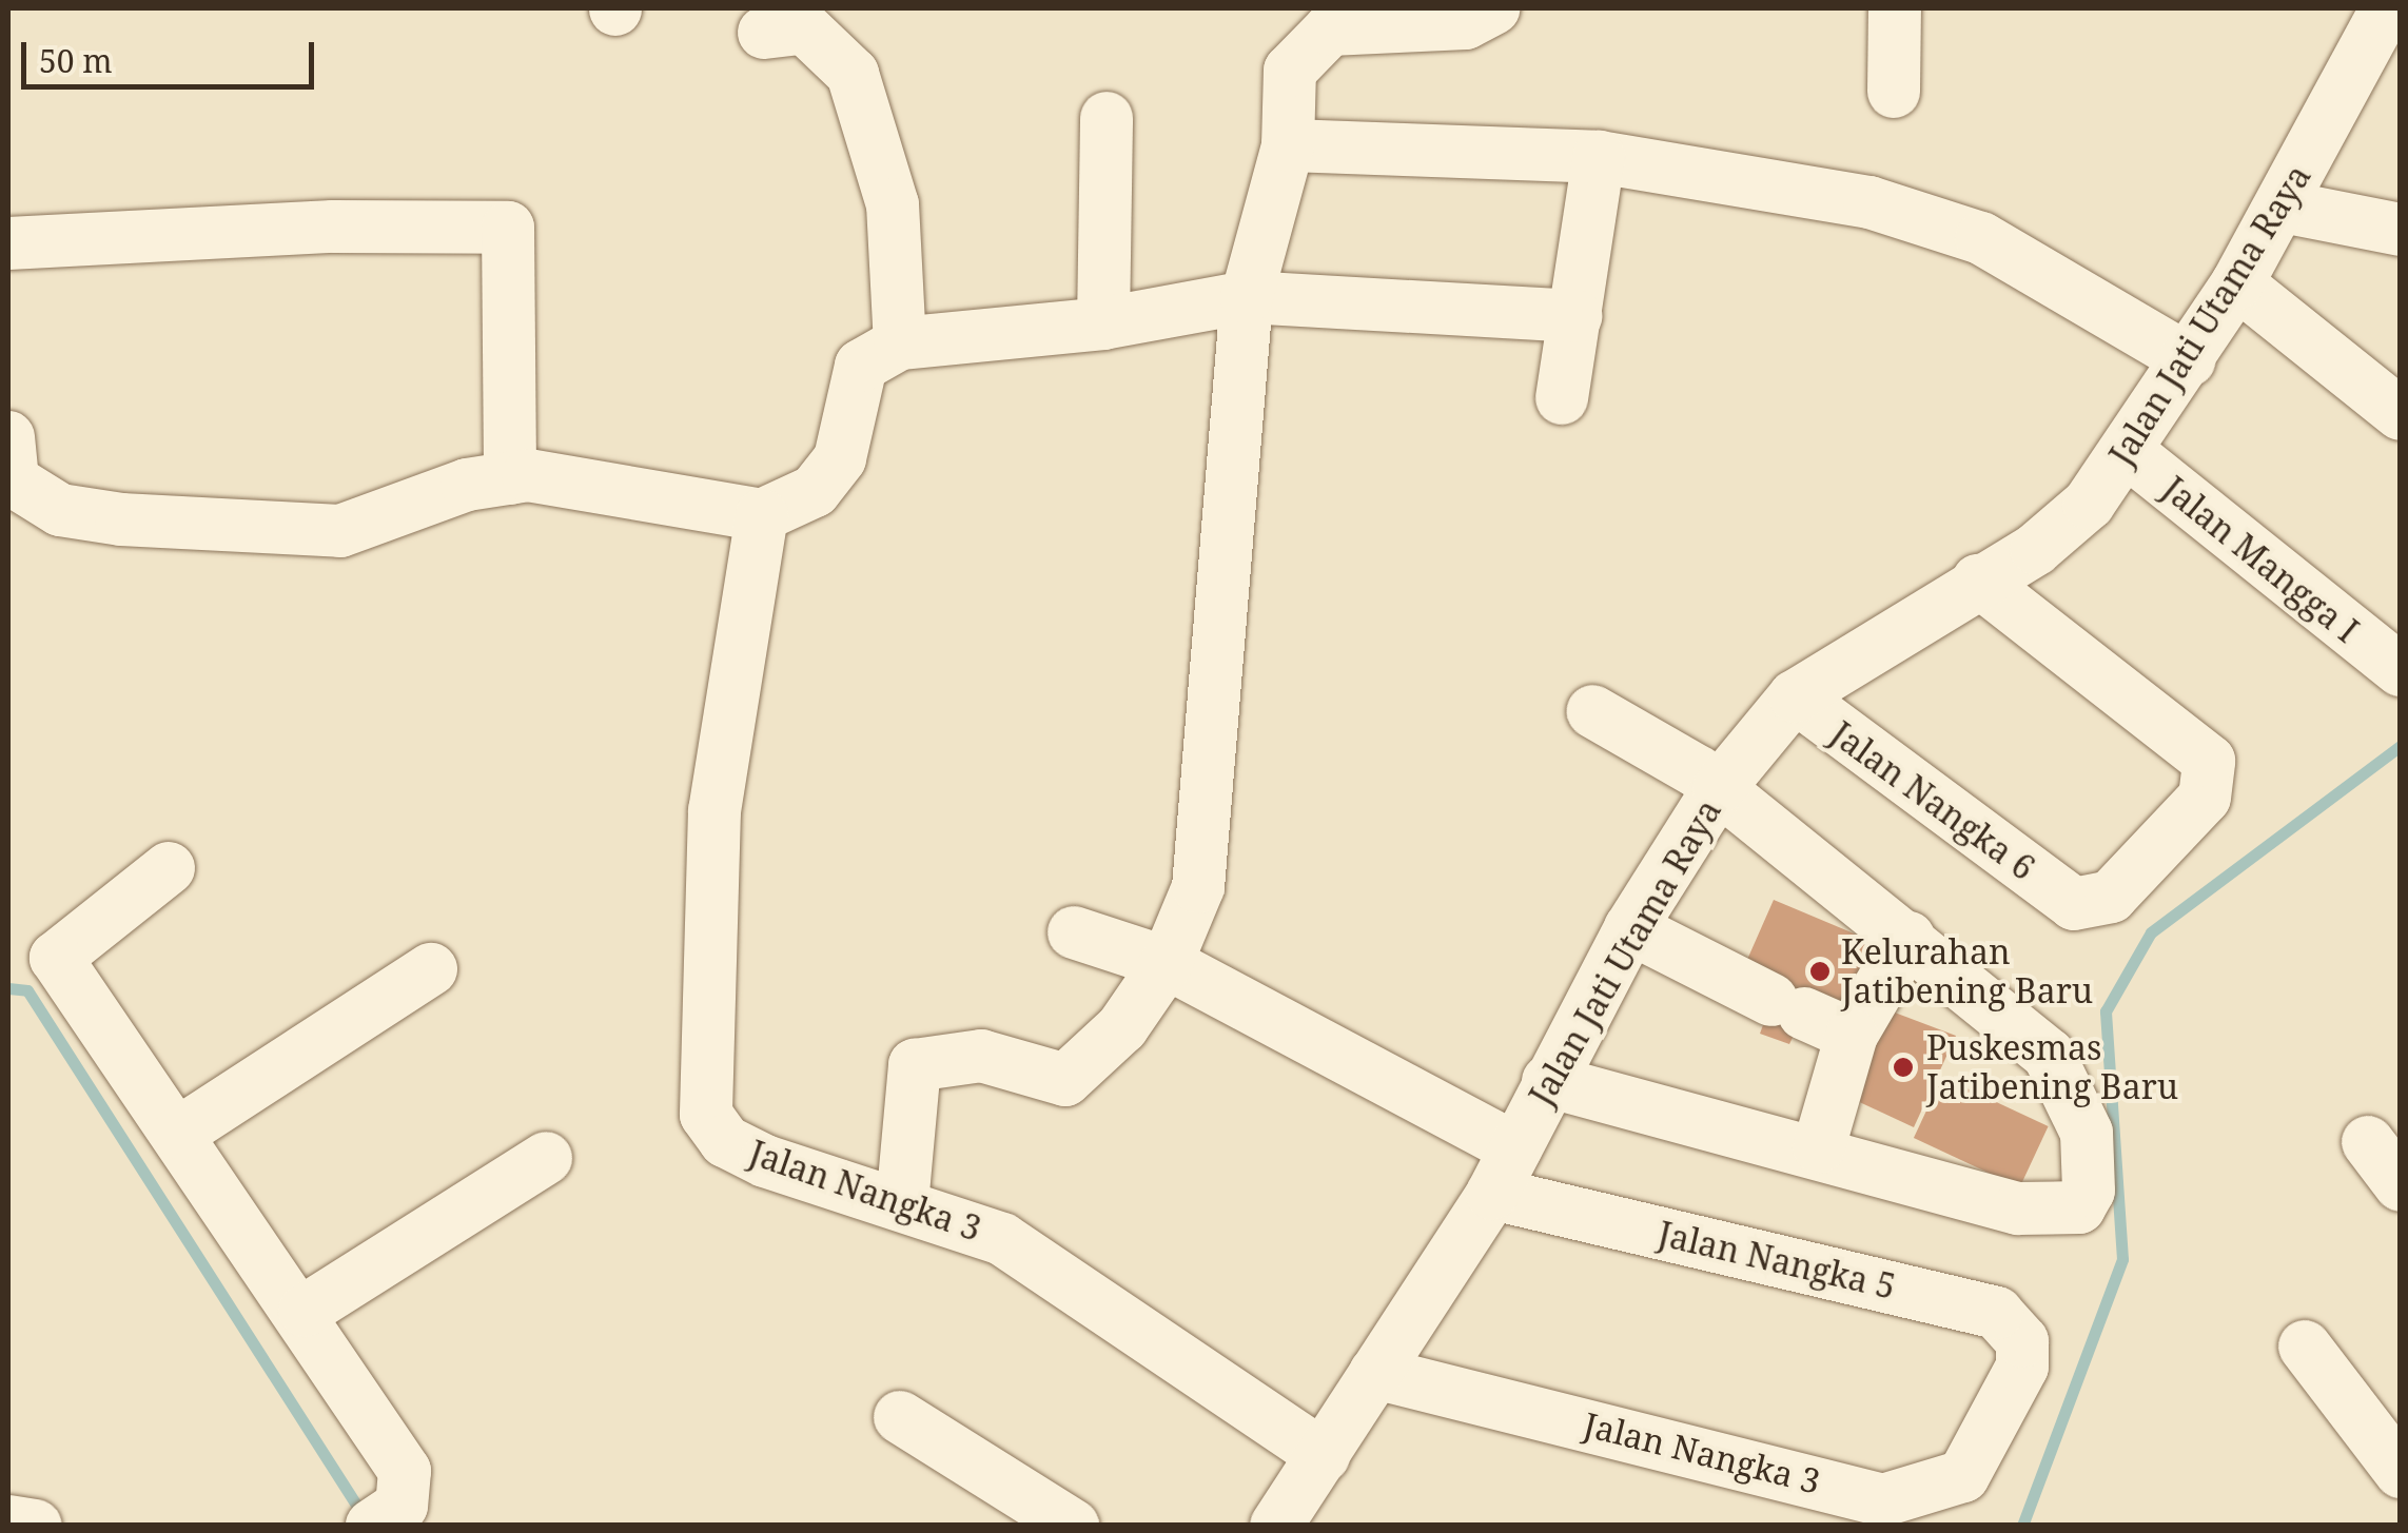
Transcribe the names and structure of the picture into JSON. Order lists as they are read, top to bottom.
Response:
{
  "streets": {
    "street": [
      "Jalan Jati Utama Raya",
      "Jalan Mangga I",
      "Jalan Nangka 6",
      "Jalan Nangka 3",
      "Jalan Nangka 5"
    ]
  },
  "crossings": [
    ["Jalan Jati Utama Raya", "Jalan Mangga I"],
    ["Jalan Jati Utama Raya", "Jalan Nangka 6"],
    ["Jalan Jati Utama Raya", "Jalan Nangka 3"],
    ["Jalan Jati Utama Raya", "Jalan Nangka 5"],
    ["Jalan Nangka 3", "Jalan Nangka 5"]
  ],
  "places": ["Kelurahan Jatibening Baru", "Puskesmas Jatibening Baru"],
  "scale_bar": "50 m"
}
